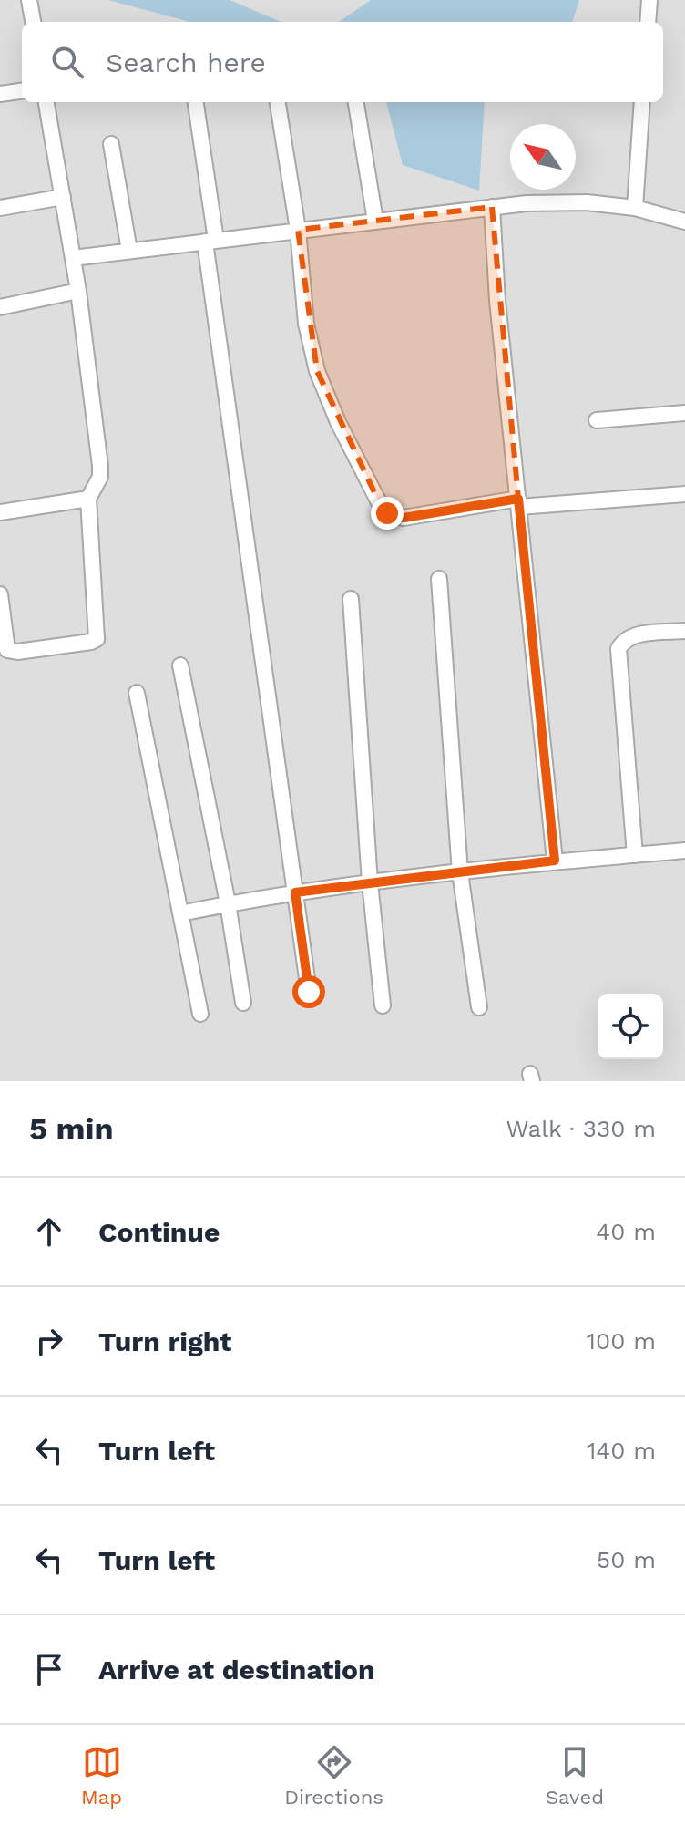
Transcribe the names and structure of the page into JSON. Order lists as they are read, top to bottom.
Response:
{
  "north": "top left",
  "page": {
    "search": "Search here",
    "heading": ["5 min", "Walk · 330 m"],
    "list": [
      ["Continue", "40 m"],
      ["Turn right", "100 m"],
      ["Turn left", "140 m"],
      ["Turn left", "50 m"],
      "Arrive at destination"
    ],
    "nav": ["Map", "Directions", "Saved"]
  }
}
